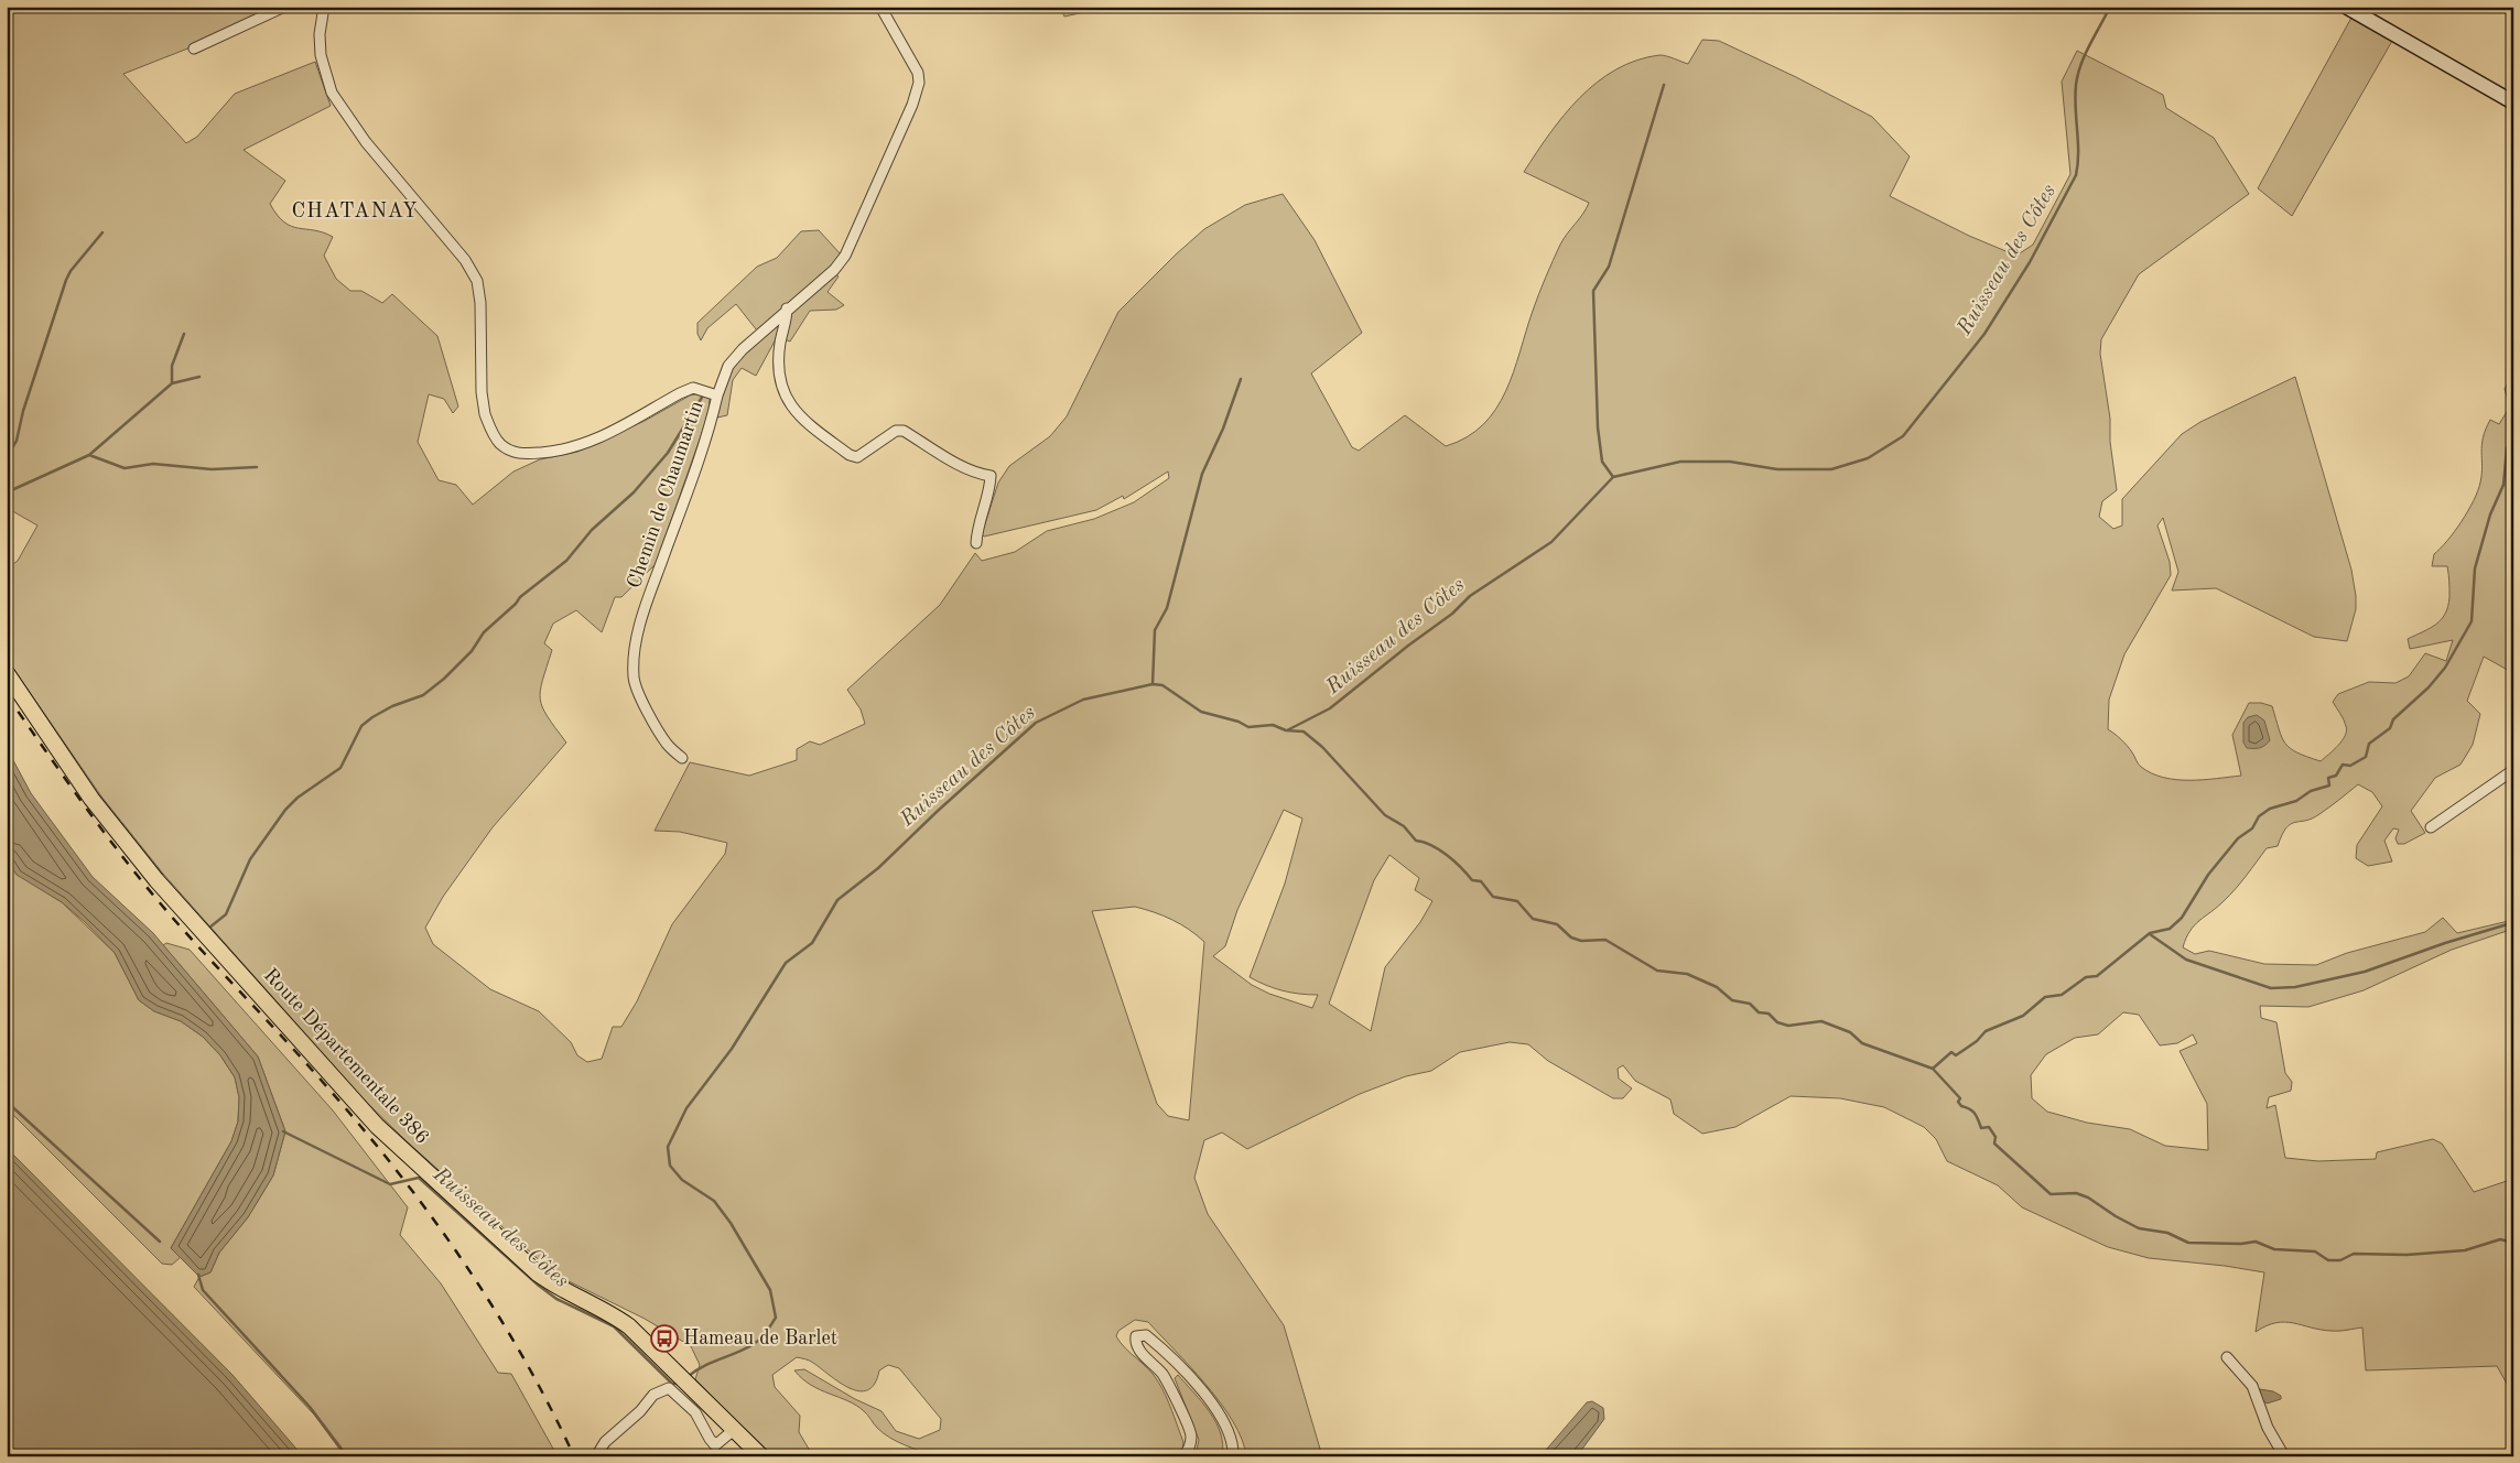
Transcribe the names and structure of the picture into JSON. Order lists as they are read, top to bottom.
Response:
{
  "streets": {
    "main road": ["Route Départementale 386"],
    "street": ["Chemin de Chaumartin"]
  },
  "districts": ["CHATANAY"],
  "water": ["Ruisseau des Côtes"],
  "places": {
    "bus stop": ["Hameau de Barlet"]
  }
}
